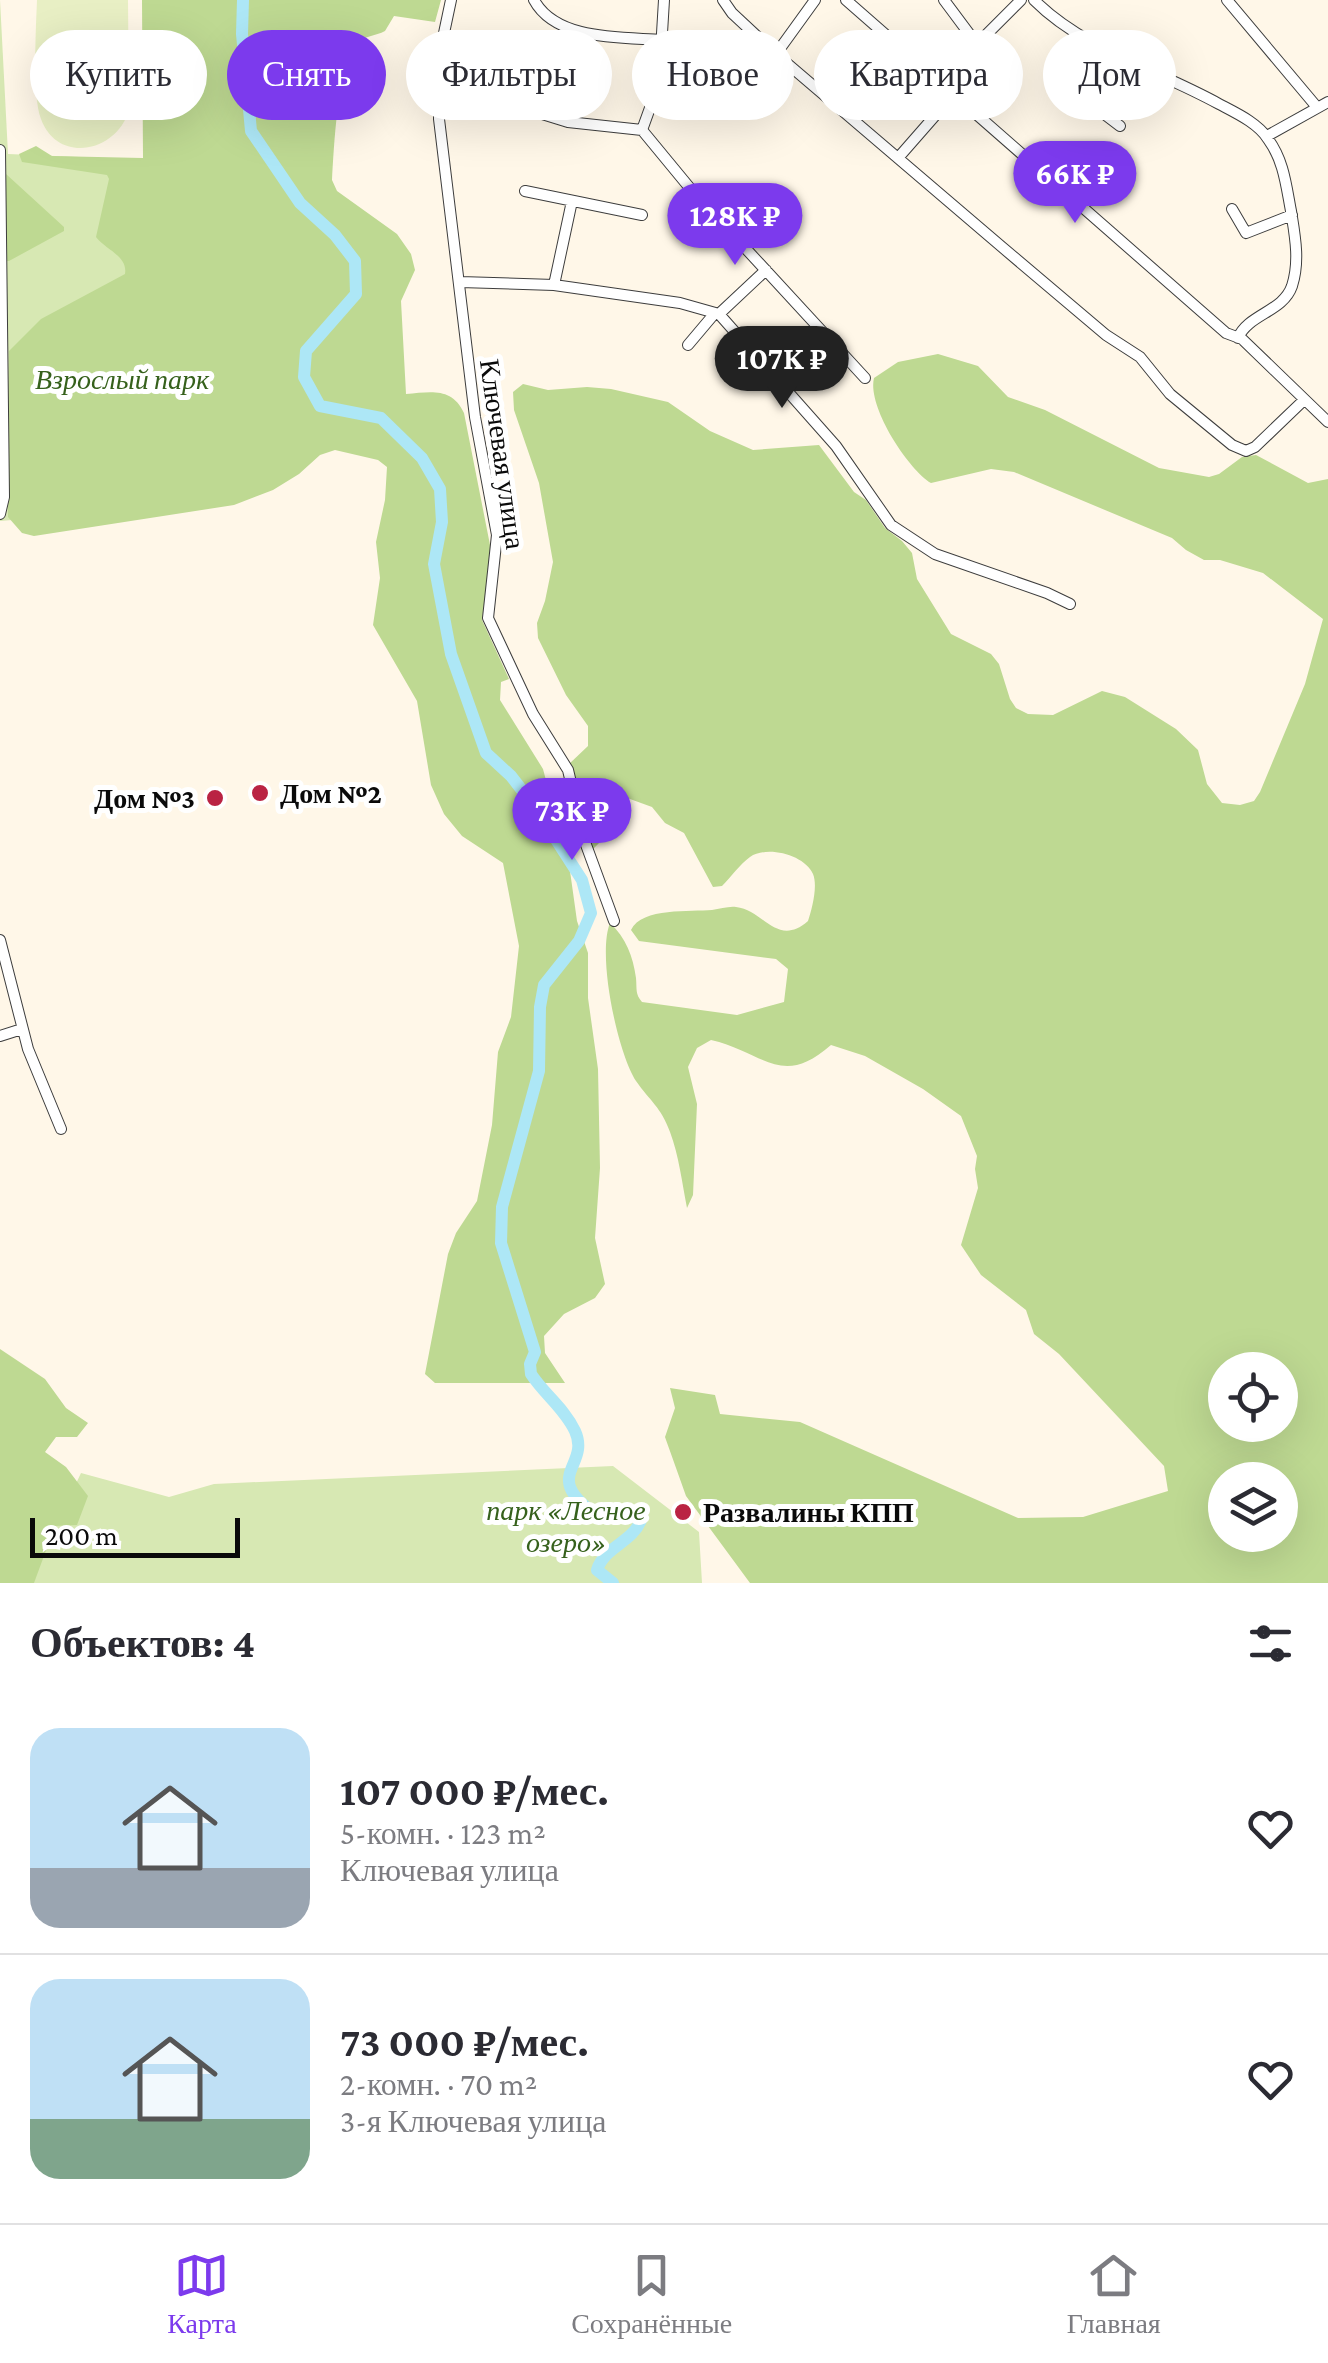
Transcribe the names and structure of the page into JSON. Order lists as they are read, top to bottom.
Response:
{
  "streets": {
    "street": ["Ключевая улица"]
  },
  "parks": ["Взрослый парк", "парк «Лесное озеро»"],
  "places": ["Дом №2", "Дом №3", "Развалины КПП"],
  "scale_bar": "200 m",
  "page": {
    "chip": [
      "Купить",
      "Снять",
      "Фильтры",
      "Новое",
      "Квартира",
      "Дом"
    ],
    "price": [
      "66K ₽",
      "128K ₽",
      "107K ₽",
      "73K ₽"
    ],
    "scale": "200 m",
    "heading": "Объектов: 4",
    "list": [
      {
        "name": "107 000 ₽/мес.",
        "note": "5-комн. · 123 m² · Ключевая улица"
      },
      {
        "name": "73 000 ₽/мес.",
        "note": "2-комн. · 70 m² · 3-я Ключевая улица"
      }
    ],
    "tabs": ["Карта", "Сохранённые", "Главная"]
  }
}
